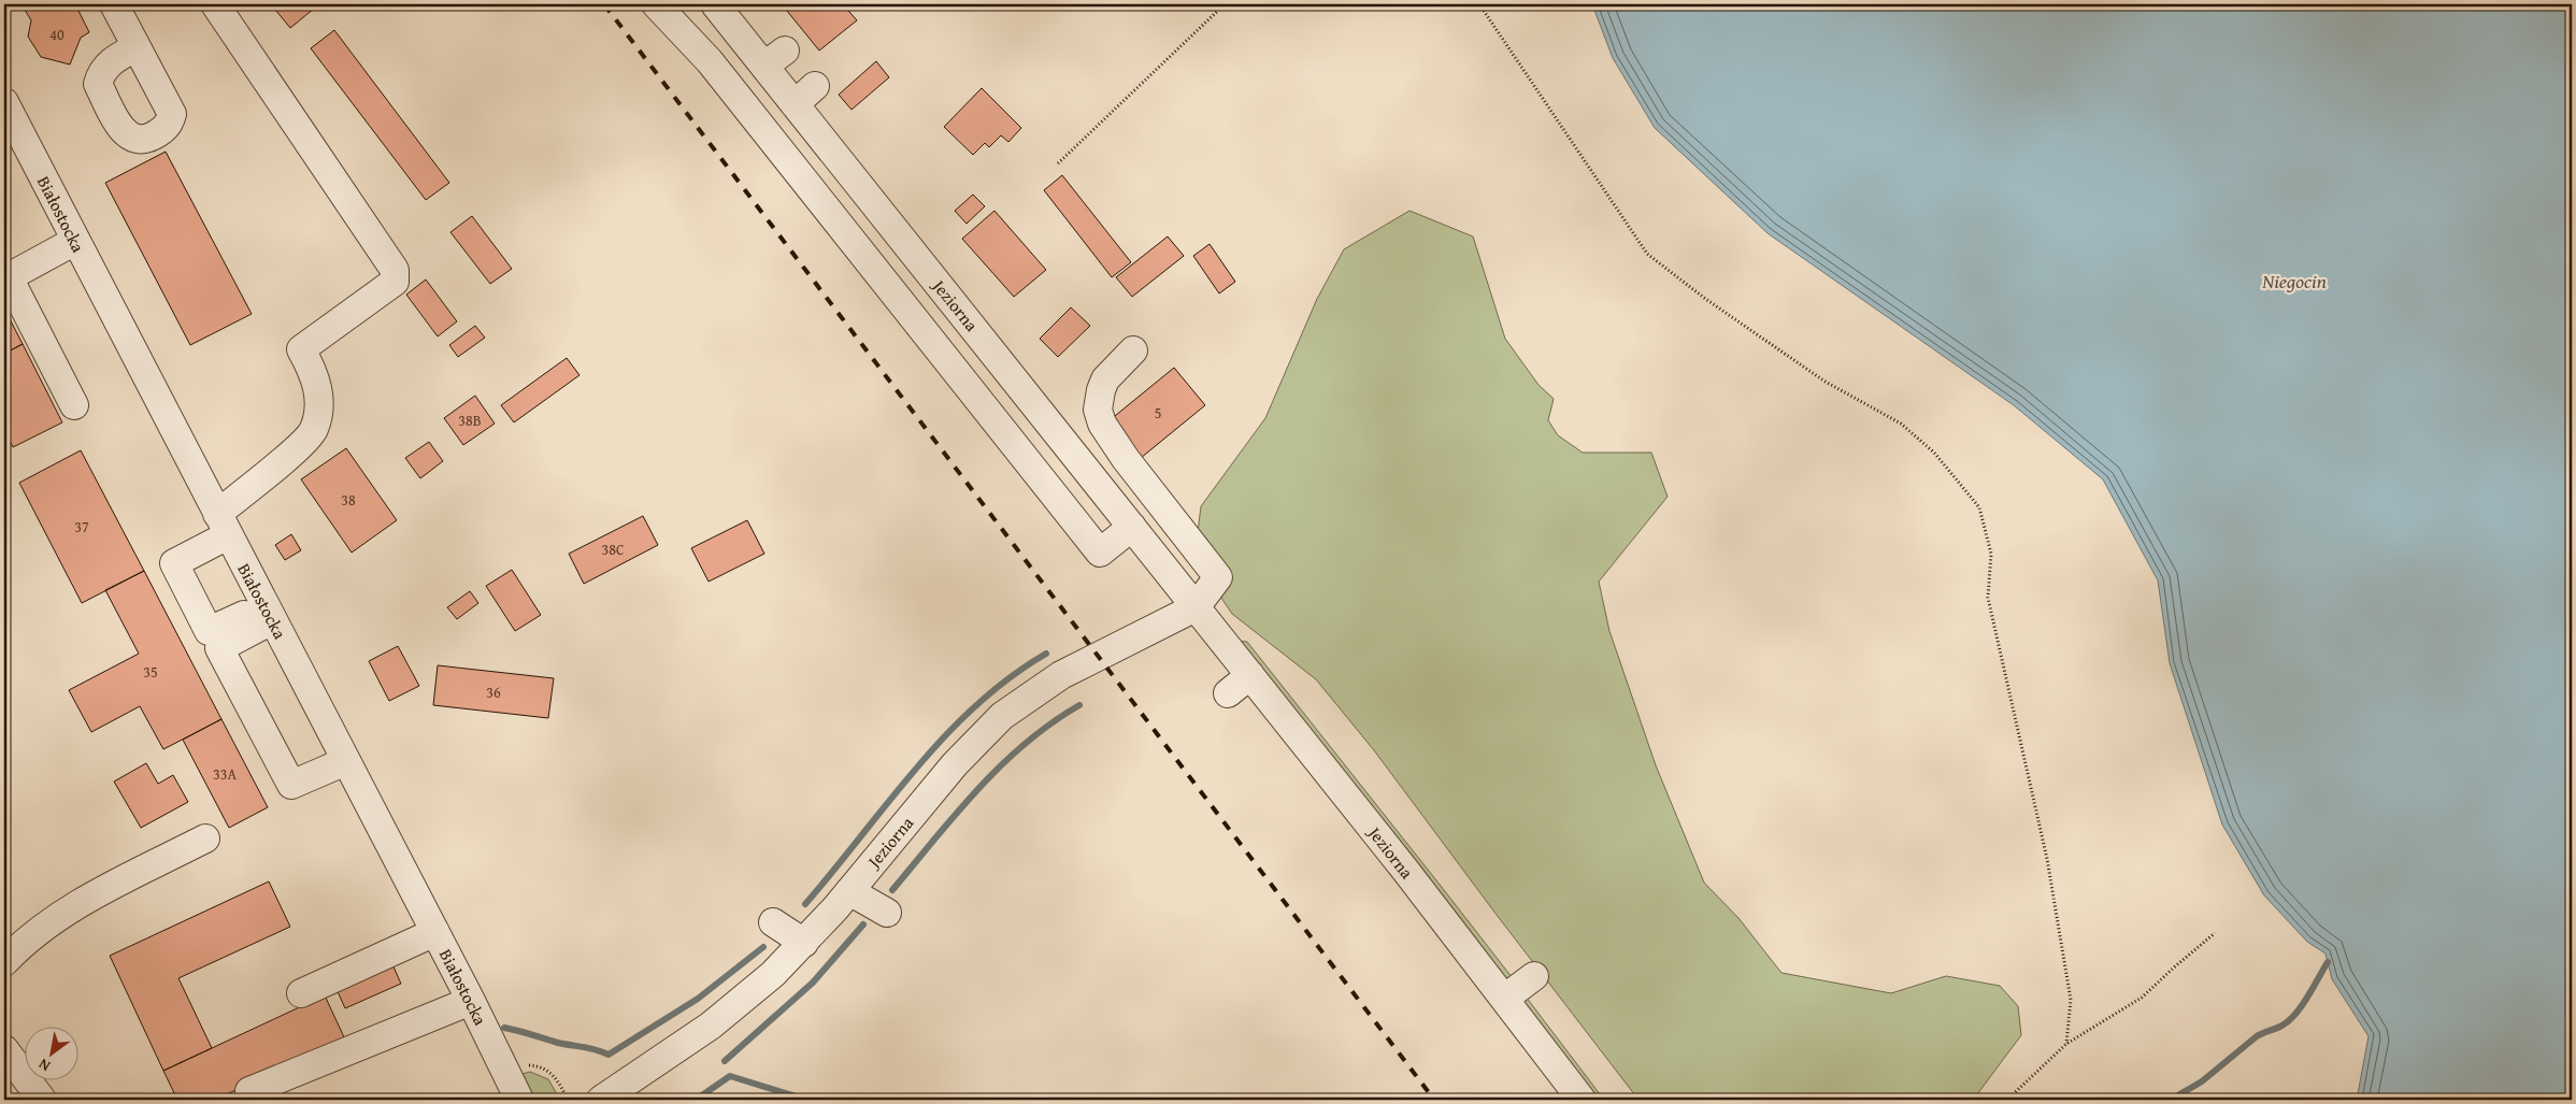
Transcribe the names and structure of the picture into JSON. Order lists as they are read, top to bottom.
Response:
{
  "streets": {
    "street": ["Białostocka", "Jeziorna"]
  },
  "water": ["Niegocin"],
  "house_numbers": [
    "40",
    "5",
    "38B",
    "38",
    "37",
    "38C",
    "35",
    "36",
    "33A"
  ],
  "north": "bottom left"
}
